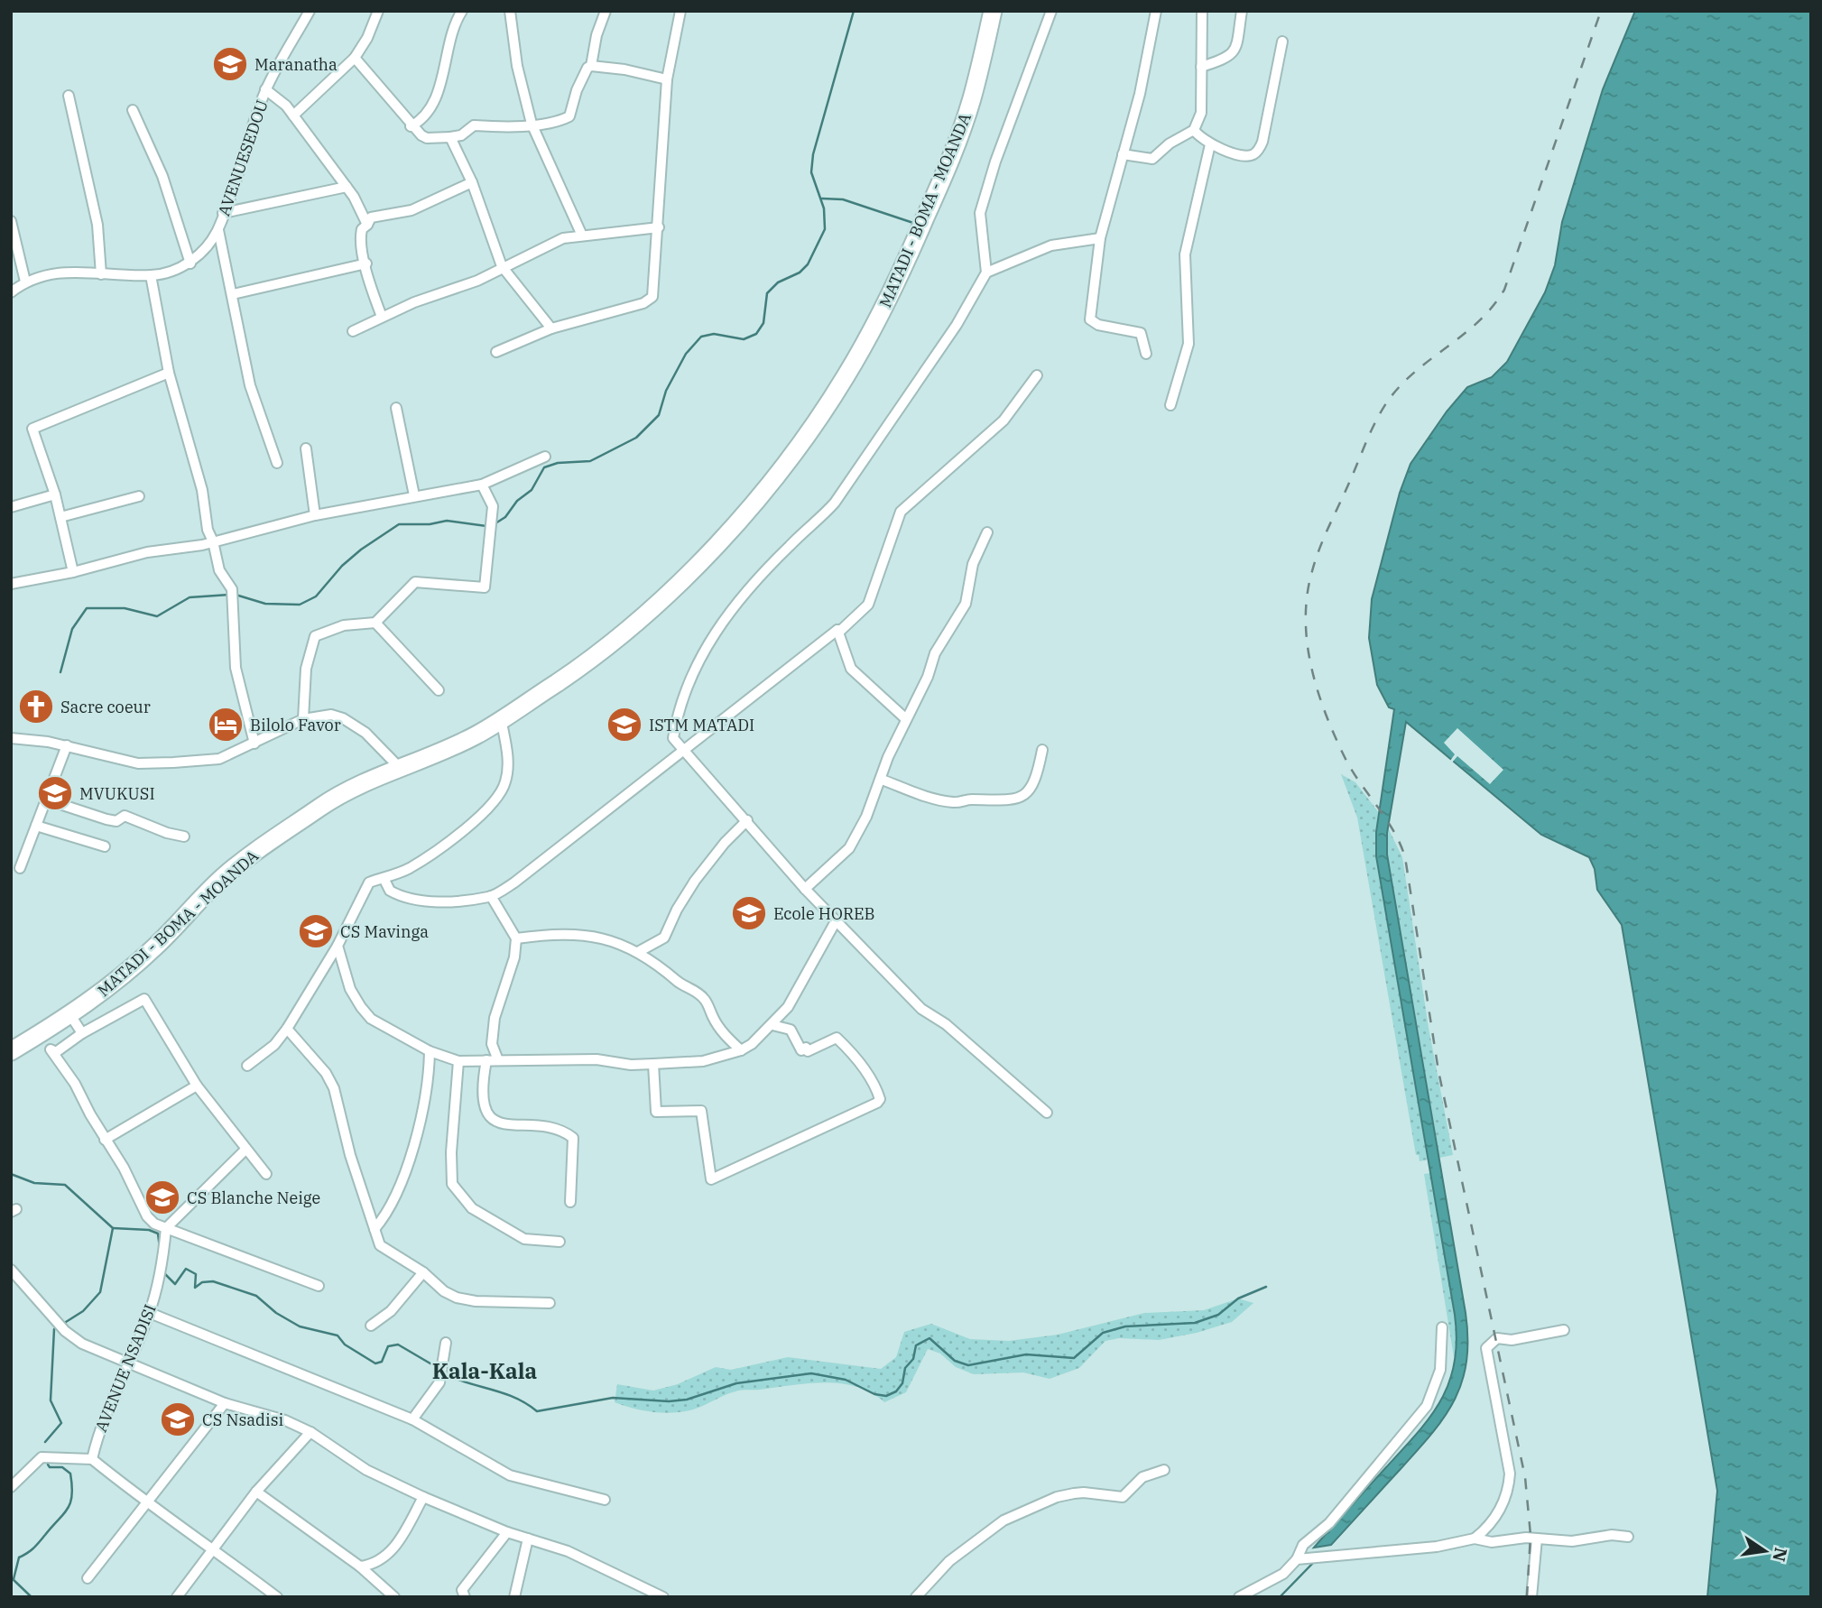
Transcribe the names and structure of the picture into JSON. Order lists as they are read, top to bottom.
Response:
{
  "streets": {
    "highway": ["MATADI - BOMA - MOANDA"],
    "street": ["AVENUESEDOU", "AVENUE NSADISI"]
  },
  "districts": ["Kala-Kala"],
  "places": {
    "school or university": [
      "Maranatha",
      "ISTM MATADI",
      "MVUKUSI",
      "Ecole HOREB",
      "CS Mavinga",
      "CS Blanche Neige",
      "CS Nsadisi"
    ],
    "church": ["Sacre coeur"],
    "hotel": ["Bilolo Favor"]
  },
  "north": "right"
}
